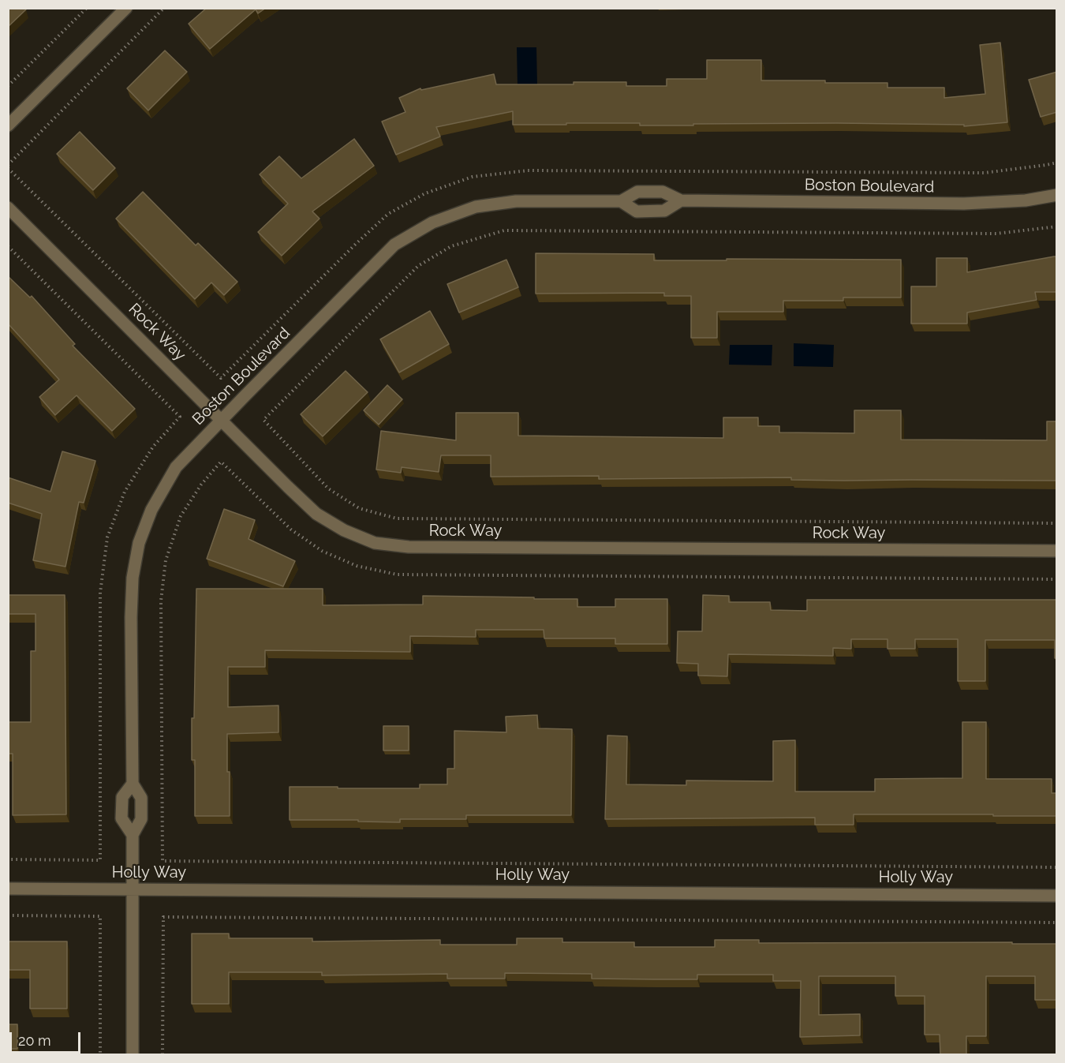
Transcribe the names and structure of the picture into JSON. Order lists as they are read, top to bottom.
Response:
{
  "streets": {
    "street": ["Boston Boulevard", "Rock Way", "Holly Way"]
  },
  "crossings": [
    ["Boston Boulevard", "Rock Way"],
    ["Boston Boulevard", "Holly Way"]
  ],
  "scale_bar": "20 m"
}
